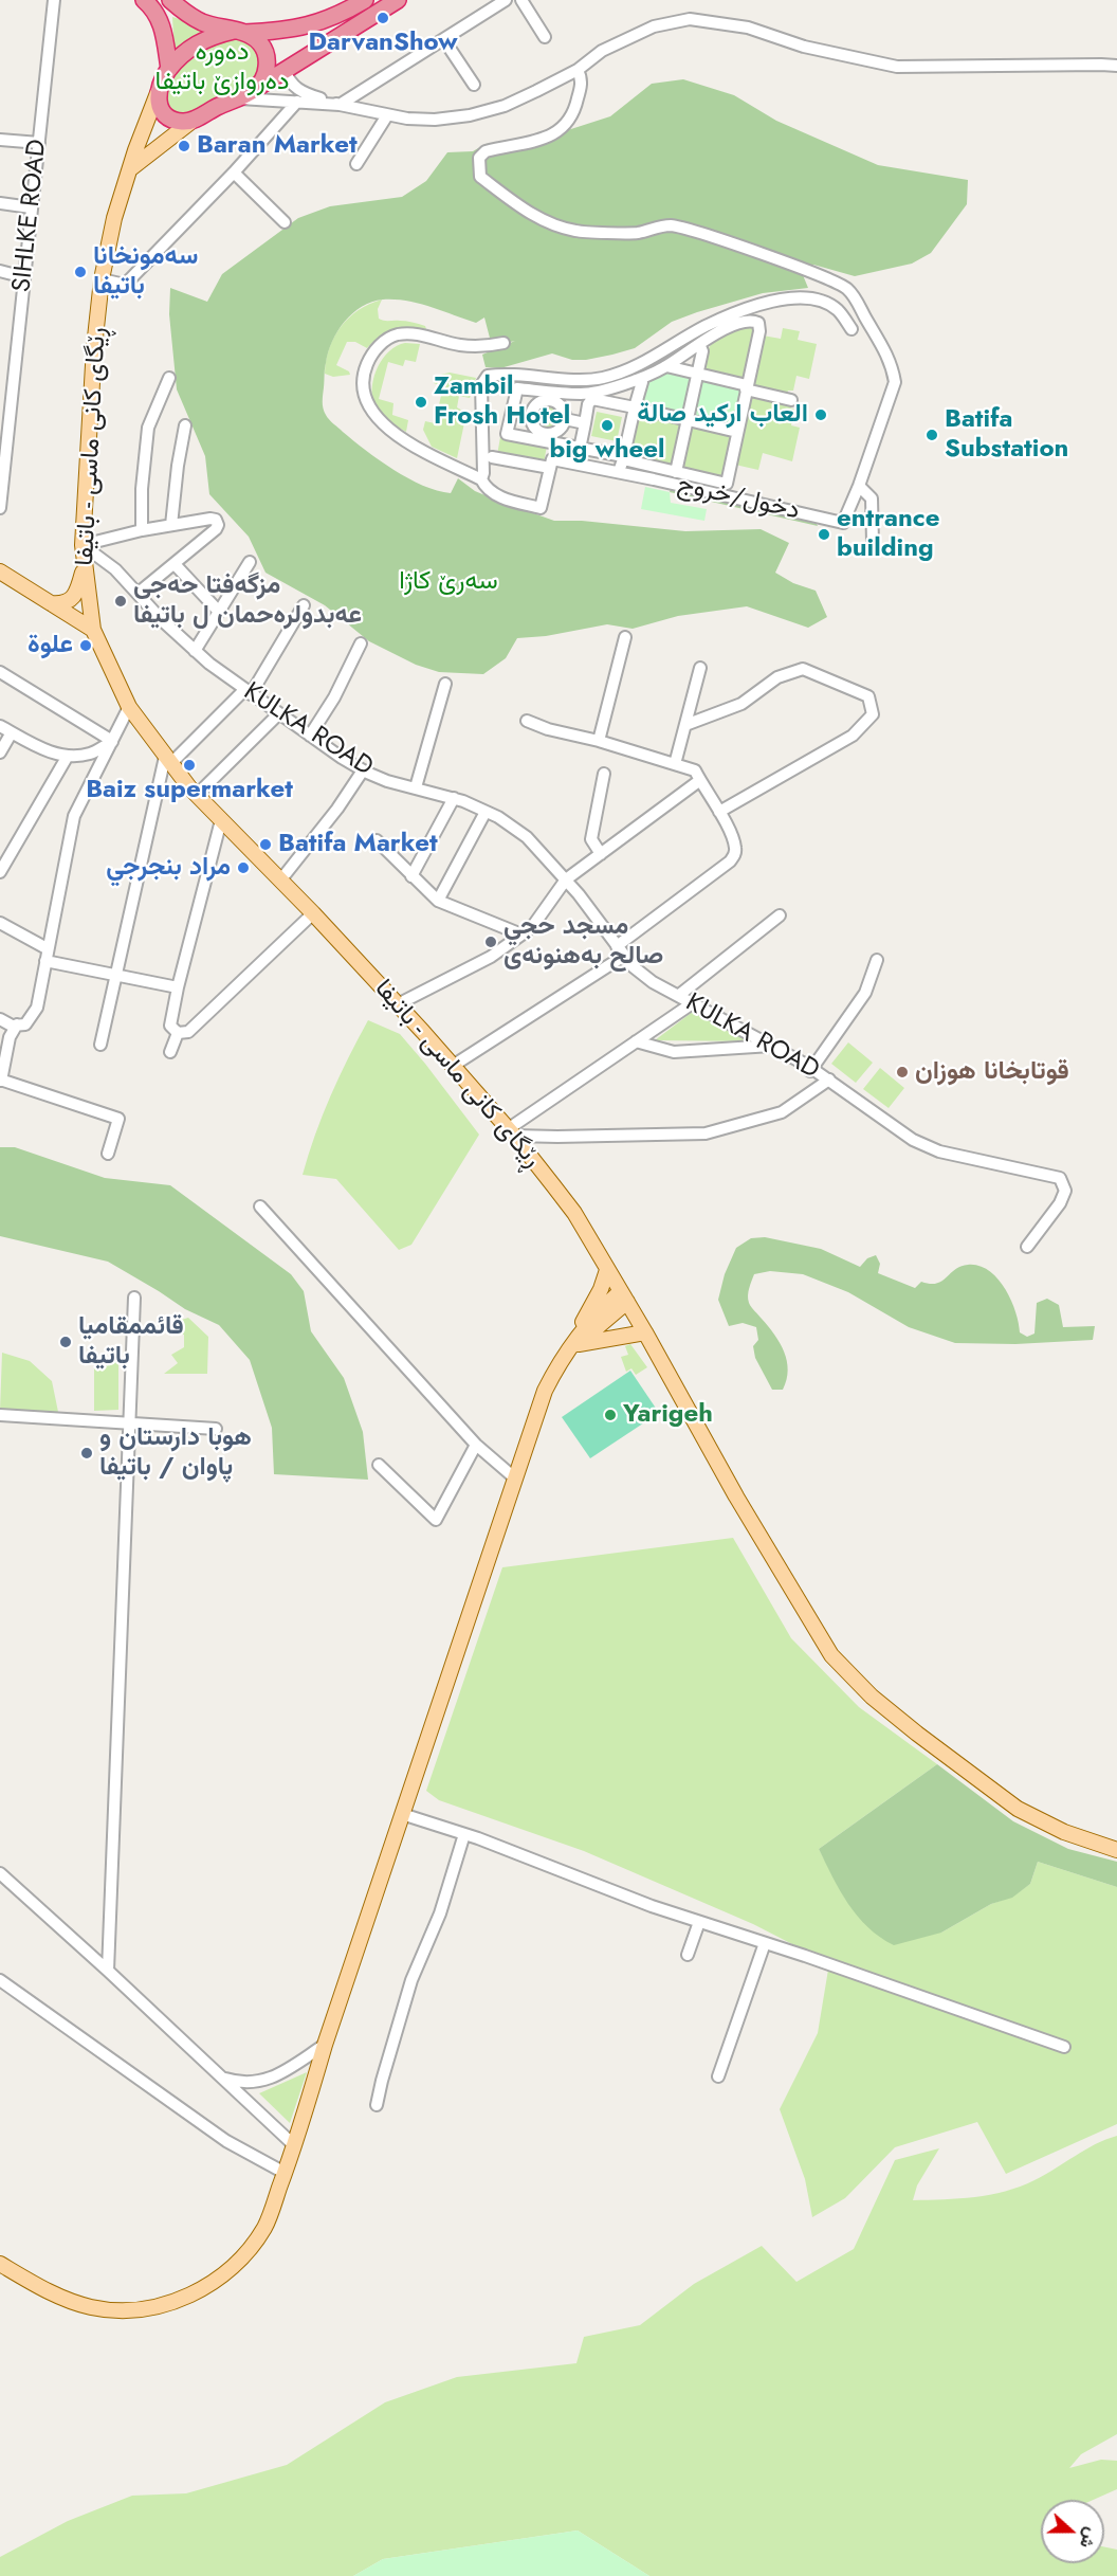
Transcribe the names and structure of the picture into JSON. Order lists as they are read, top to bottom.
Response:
{
  "streets": {
    "main road": ["ڕێگای کانی ماسی - باتيفا"],
    "street": ["SIHLKE ROAD", "دخول/خروج", "KULKA ROAD"]
  },
  "crossings": [
    ["ڕێگای کانی ماسی - باتيفا", "KULKA ROAD"]
  ],
  "parks": ["ده‌وره‌ ده‌روازێ باتيفا", "سەرێ کاژا"],
  "places": [
    "DarvanShow",
    "Baran Market",
    "سه‌مونخانا باتيفا",
    "Zambil Frosh Hotel",
    "العاب اركيد صالة",
    "big wheel",
    "Batifa Substation",
    "entrance building",
    "مزگەفتا حەجی عەبدولرەحمان ل باتیفا",
    "علوة",
    "Baiz supermarket",
    "Batifa Market",
    "مراد بنجرجي",
    "مسجد حجي صالح بەھنونەی",
    "قوتابخانا هوزان",
    "قائممقاميا باتيفا",
    "Yarigeh",
    "هوبا دارستان و پاوان / باتيفا"
  ],
  "north": "right"
}
